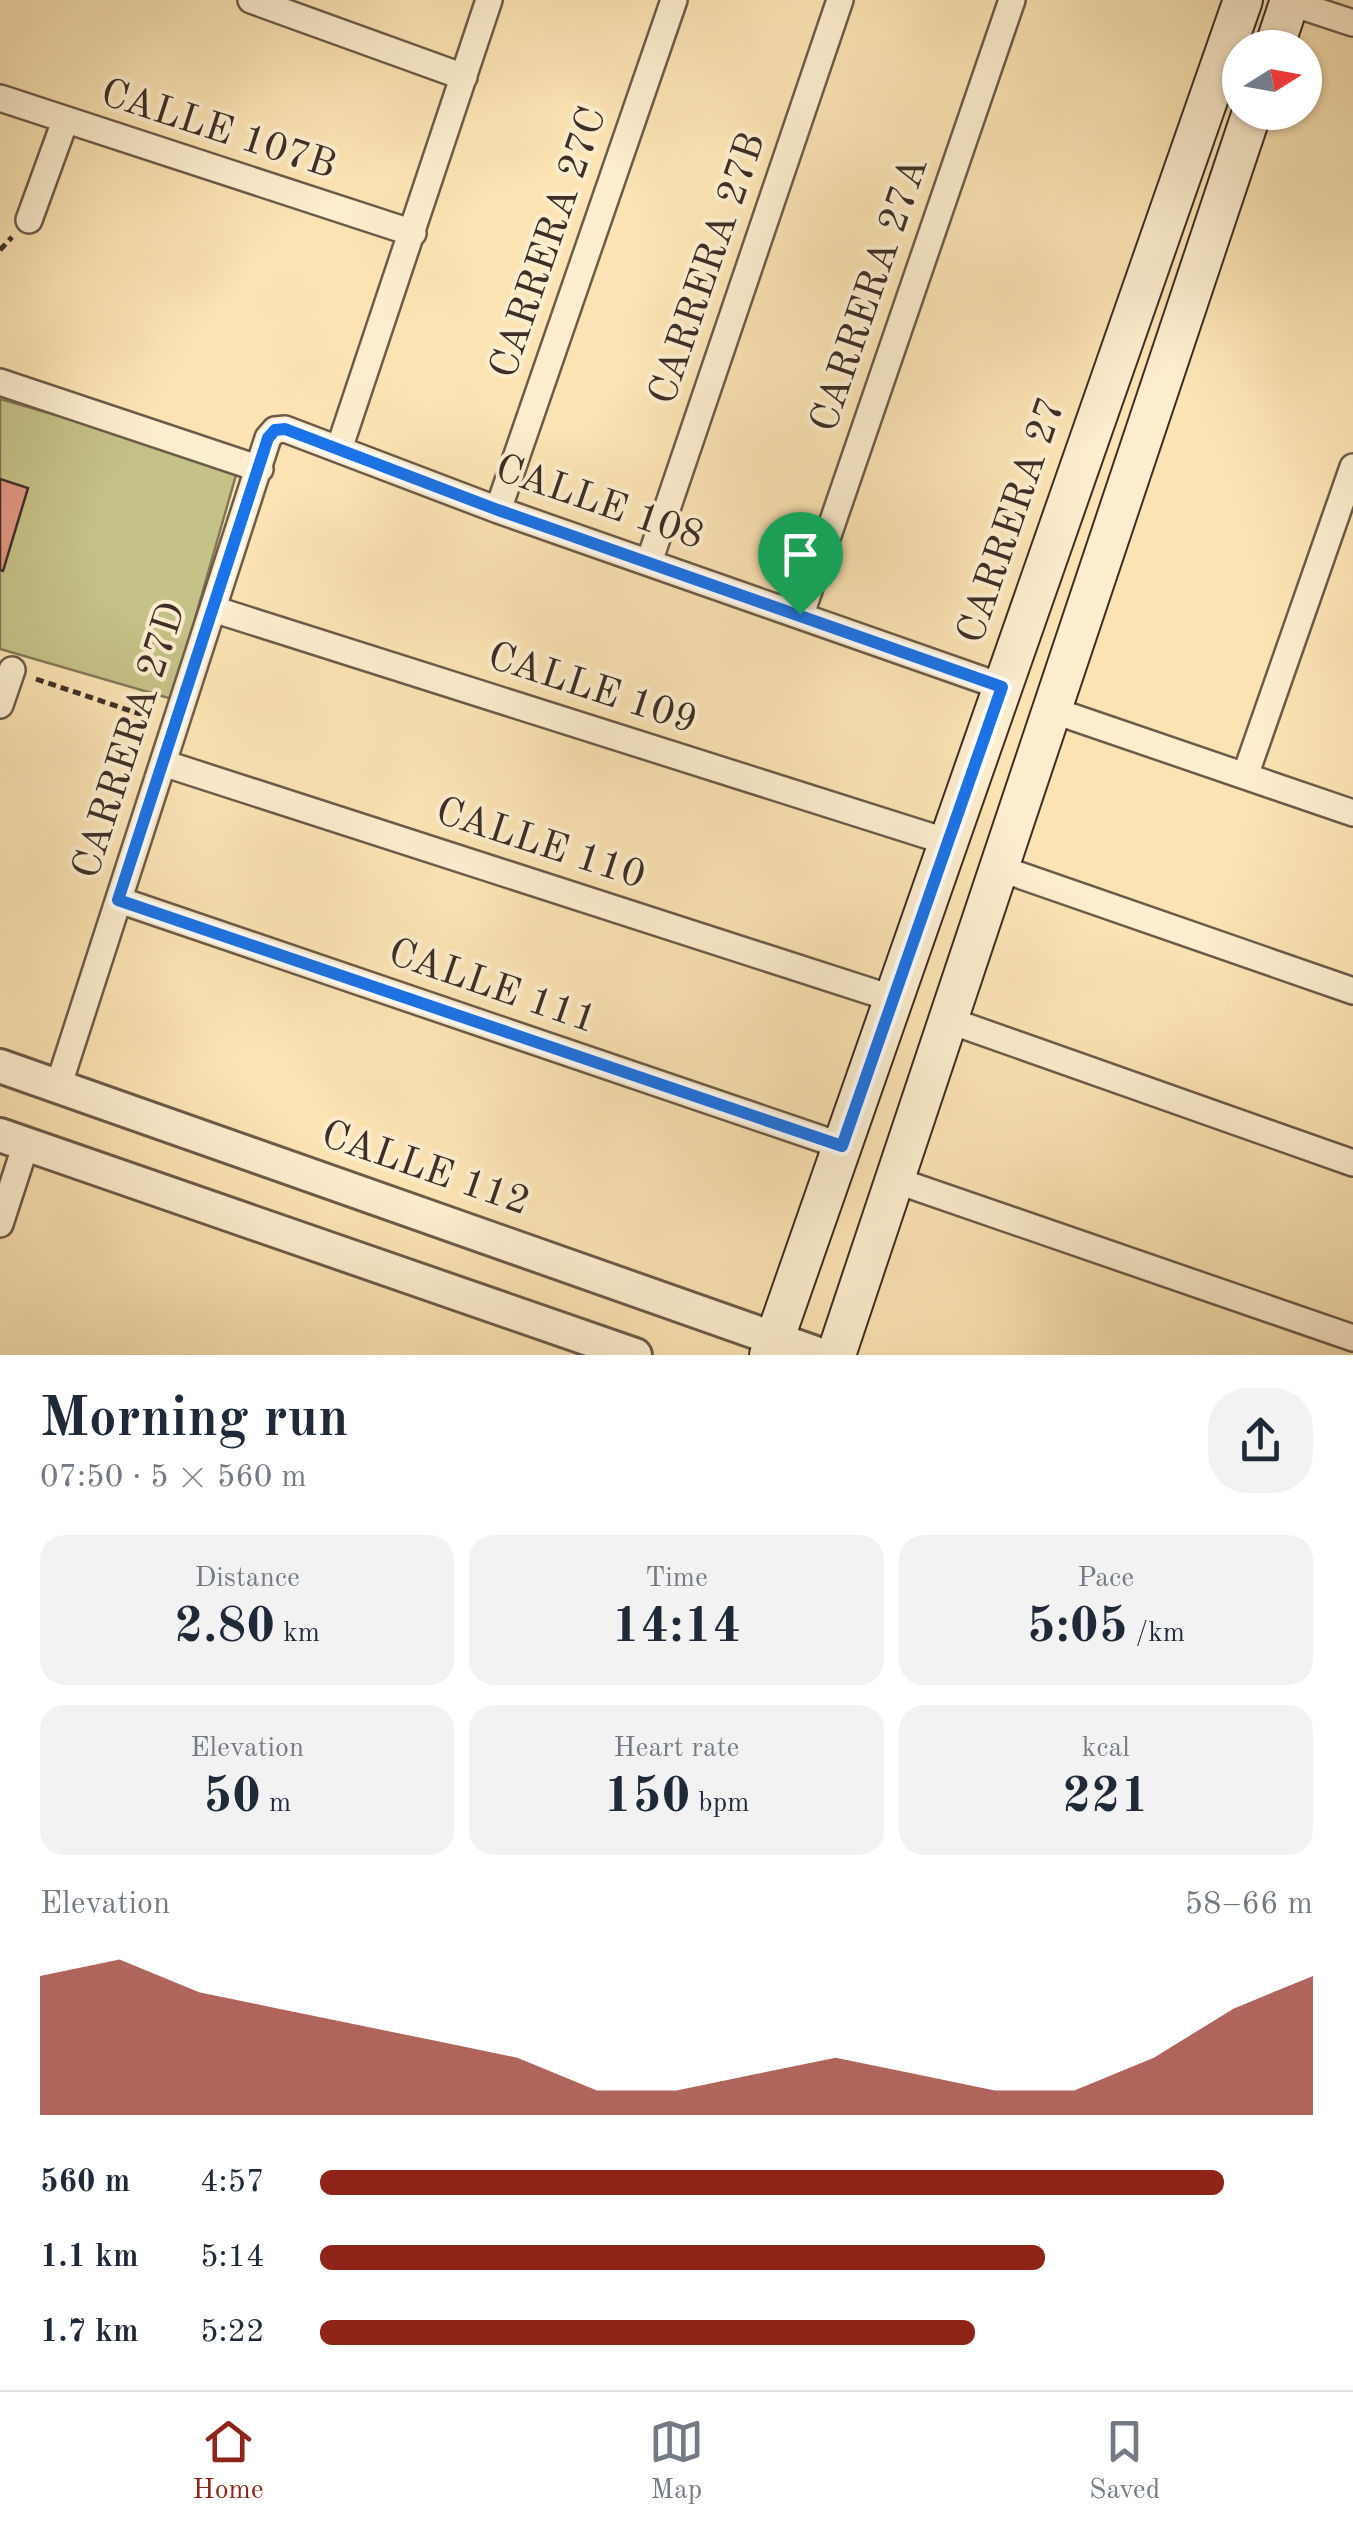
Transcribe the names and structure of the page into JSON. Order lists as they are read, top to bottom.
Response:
{
  "streets": {
    "main road": ["CARRERA 27"],
    "street": [
      "CALLE 107B",
      "CARRERA 27C",
      "CARRERA 27B",
      "CARRERA 27A",
      "CALLE 108",
      "CALLE 109",
      "CARRERA 27D",
      "CALLE 110",
      "CALLE 111",
      "CALLE 112"
    ]
  },
  "crossings": [
    ["CARRERA 27C", "CALLE 108"],
    ["CARRERA 27B", "CALLE 108"],
    ["CARRERA 27A", "CALLE 108"],
    ["CALLE 108", "CARRERA 27"],
    ["CALLE 108", "CARRERA 27D"],
    ["CARRERA 27", "CALLE 109"],
    ["CARRERA 27", "CALLE 110"],
    ["CARRERA 27", "CALLE 111"],
    ["CARRERA 27", "CALLE 112"],
    ["CALLE 109", "CARRERA 27D"],
    ["CARRERA 27D", "CALLE 110"],
    ["CARRERA 27D", "CALLE 111"],
    ["CARRERA 27D", "CALLE 112"]
  ],
  "north": "right",
  "page": {
    "heading": ["Morning run", "07:50 · 5 × 560 m"],
    "stats": [
      ["Distance", "2.80 km"],
      ["Time", "14:14"],
      ["Pace", "5:05 /km"],
      ["Elevation", "50 m"],
      ["Heart rate", "150 bpm"],
      ["kcal", "221"]
    ],
    "chart": ["Elevation", "58–66 m"],
    "list": [
      {
        "name": "560 m",
        "note": "4:57"
      },
      {
        "name": "1.1 km",
        "note": "5:14"
      },
      {
        "name": "1.7 km",
        "note": "5:22"
      }
    ],
    "tabs": ["Home", "Map", "Saved"]
  }
}
